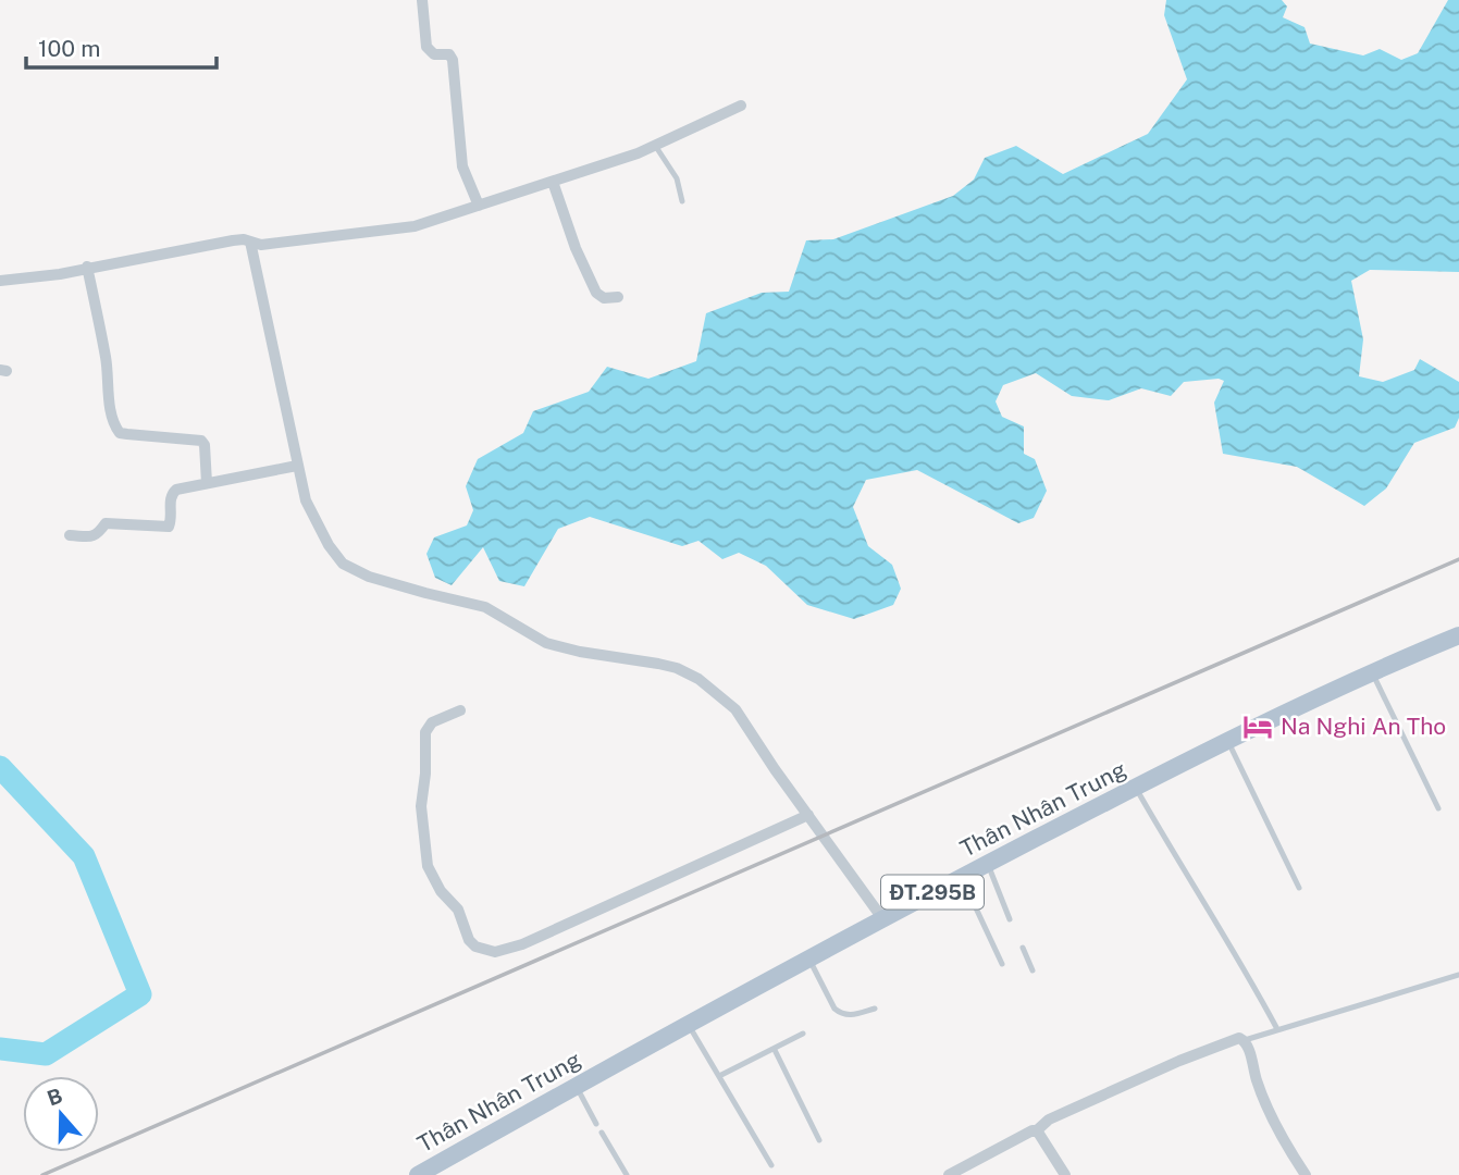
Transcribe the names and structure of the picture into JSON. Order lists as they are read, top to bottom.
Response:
{
  "streets": {
    "main road": ["Thân Nhân Trung", "ĐT.295B"]
  },
  "places": {
    "hotel": ["Na Nghi An Tho"]
  },
  "scale_bar": "100 m",
  "north": "top"
}
